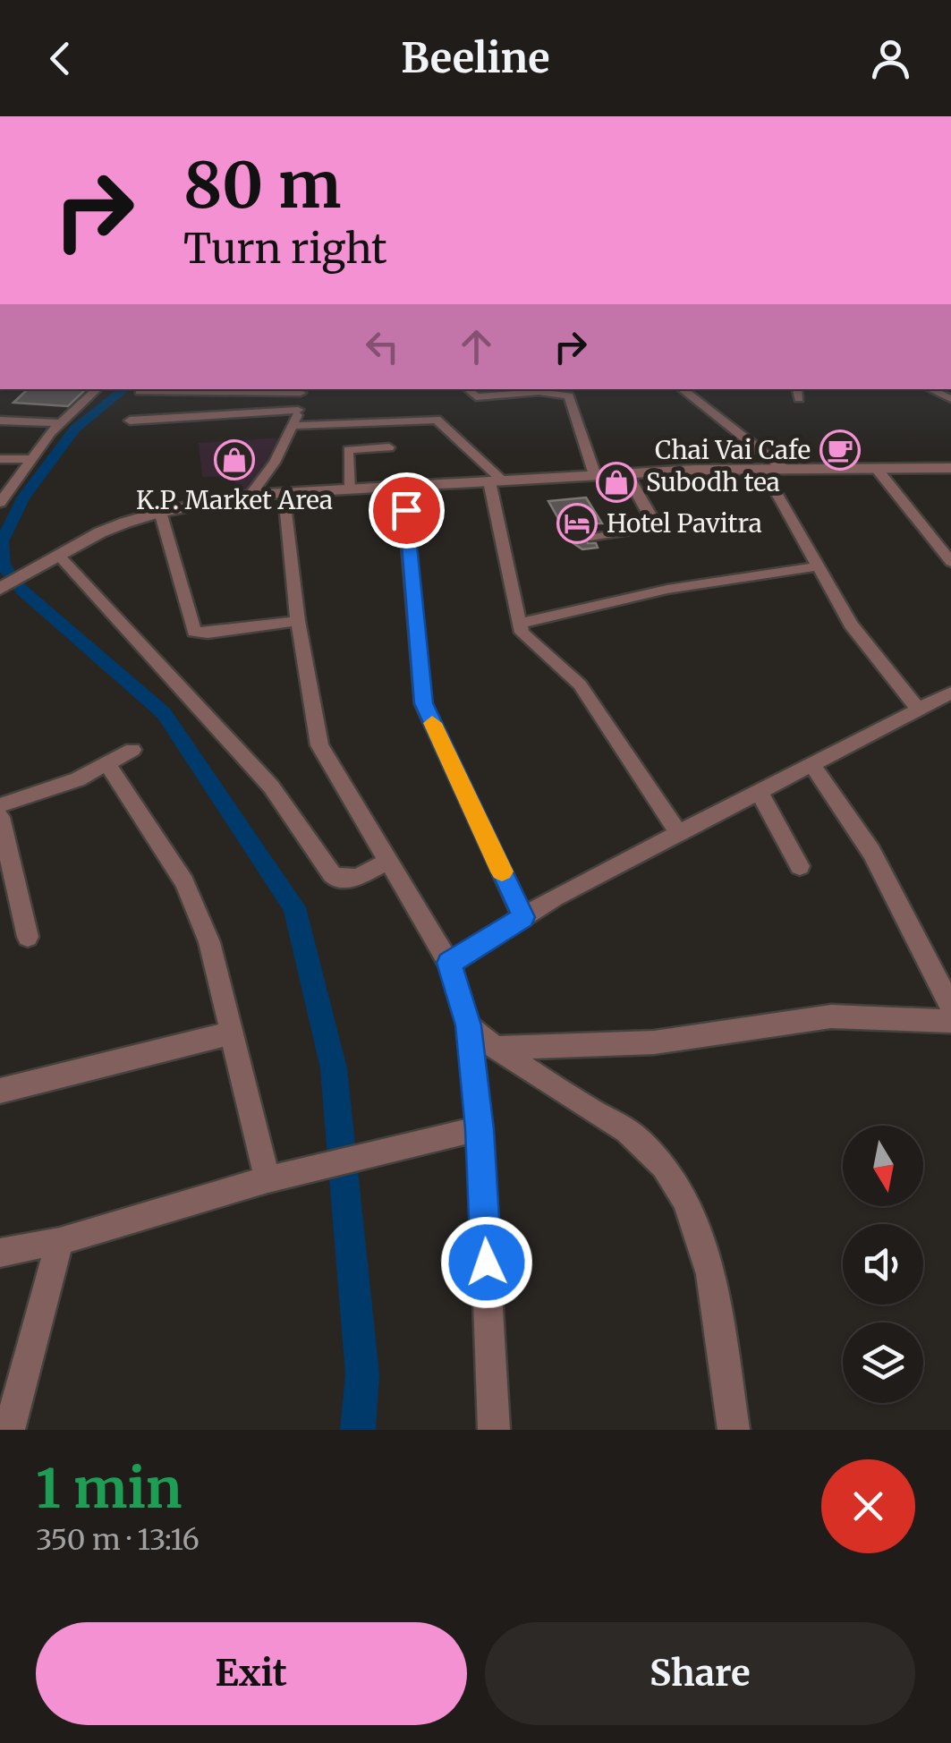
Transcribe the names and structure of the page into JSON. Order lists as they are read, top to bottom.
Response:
{
  "places": {
    "cafe": ["Chai Vai Cafe"],
    "shop": ["K.P. Market Area", "Subodh tea"],
    "hotel": ["Hotel Pavitra"]
  },
  "north": "bottom",
  "page": {
    "header": "Beeline",
    "turn": ["80 m", "Turn right"],
    "heading": ["1 min", "350 m · 13:16"],
    "buttons": ["Exit", "Share"]
  }
}
